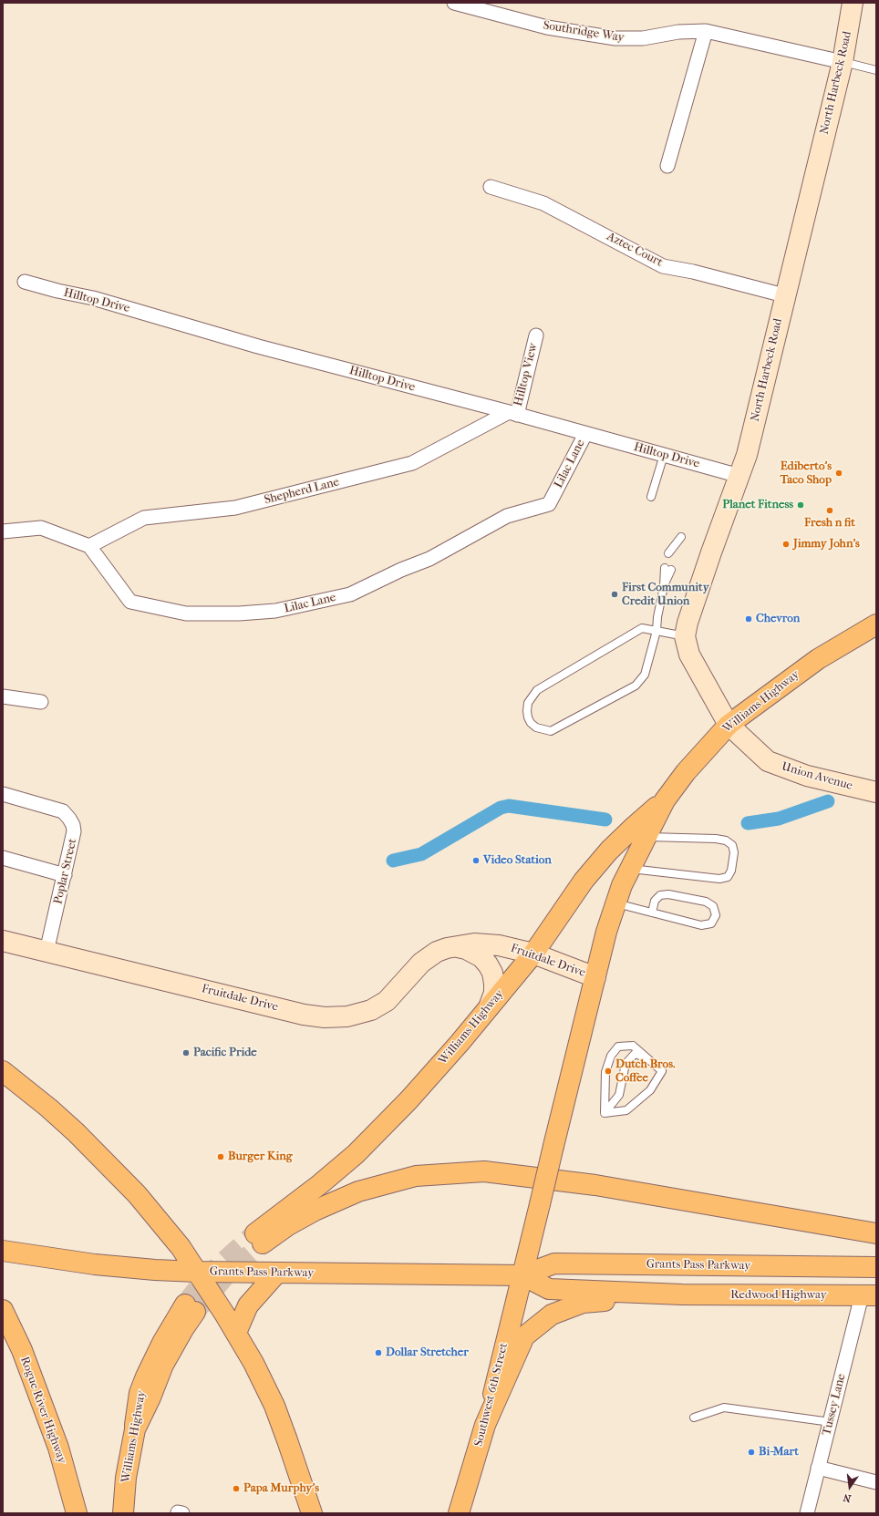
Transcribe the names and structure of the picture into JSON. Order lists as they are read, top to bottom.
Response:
{
  "streets": {
    "main road": [
      "Williams Highway",
      "Grants Pass Parkway",
      "Redwood Highway",
      "Southwest 6th Street",
      "Rogue River Highway"
    ],
    "street": [
      "Southridge Way",
      "North Harbeck Road",
      "Aztec Court",
      "Hilltop Drive",
      "Hilltop View",
      "Lilac Lane",
      "Shepherd Lane",
      "Union Avenue",
      "Poplar Street",
      "Fruitdale Drive",
      "Tussey Lane"
    ]
  },
  "crossings": [
    ["Southridge Way", "North Harbeck Road"],
    ["North Harbeck Road", "Aztec Court"],
    ["North Harbeck Road", "Hilltop Drive"],
    ["North Harbeck Road", "Williams Highway"],
    ["North Harbeck Road", "Union Avenue"],
    ["Hilltop Drive", "Hilltop View"],
    ["Hilltop Drive", "Lilac Lane"],
    ["Hilltop Drive", "Shepherd Lane"],
    ["Hilltop View", "Shepherd Lane"],
    ["Lilac Lane", "Shepherd Lane"],
    ["Williams Highway", "Union Avenue"],
    ["Williams Highway", "Fruitdale Drive"],
    ["Williams Highway", "Grants Pass Parkway"],
    ["Williams Highway", "Southwest 6th Street"],
    ["Poplar Street", "Fruitdale Drive"],
    ["Grants Pass Parkway", "Redwood Highway"],
    ["Grants Pass Parkway", "Southwest 6th Street"],
    ["Redwood Highway", "Tussey Lane"]
  ],
  "places": [
    "Ediberto's Taco Shop",
    "Planet Fitness",
    "Fresh n fit",
    "Jimmy John's",
    "First Community Credit Union",
    "Chevron",
    "Video Station",
    "Pacific Pride",
    "Dutch Bros. Coffee",
    "Burger King",
    "Dollar Stretcher",
    "Bi-Mart",
    "Papa Murphy's"
  ],
  "north": "bottom"
}
